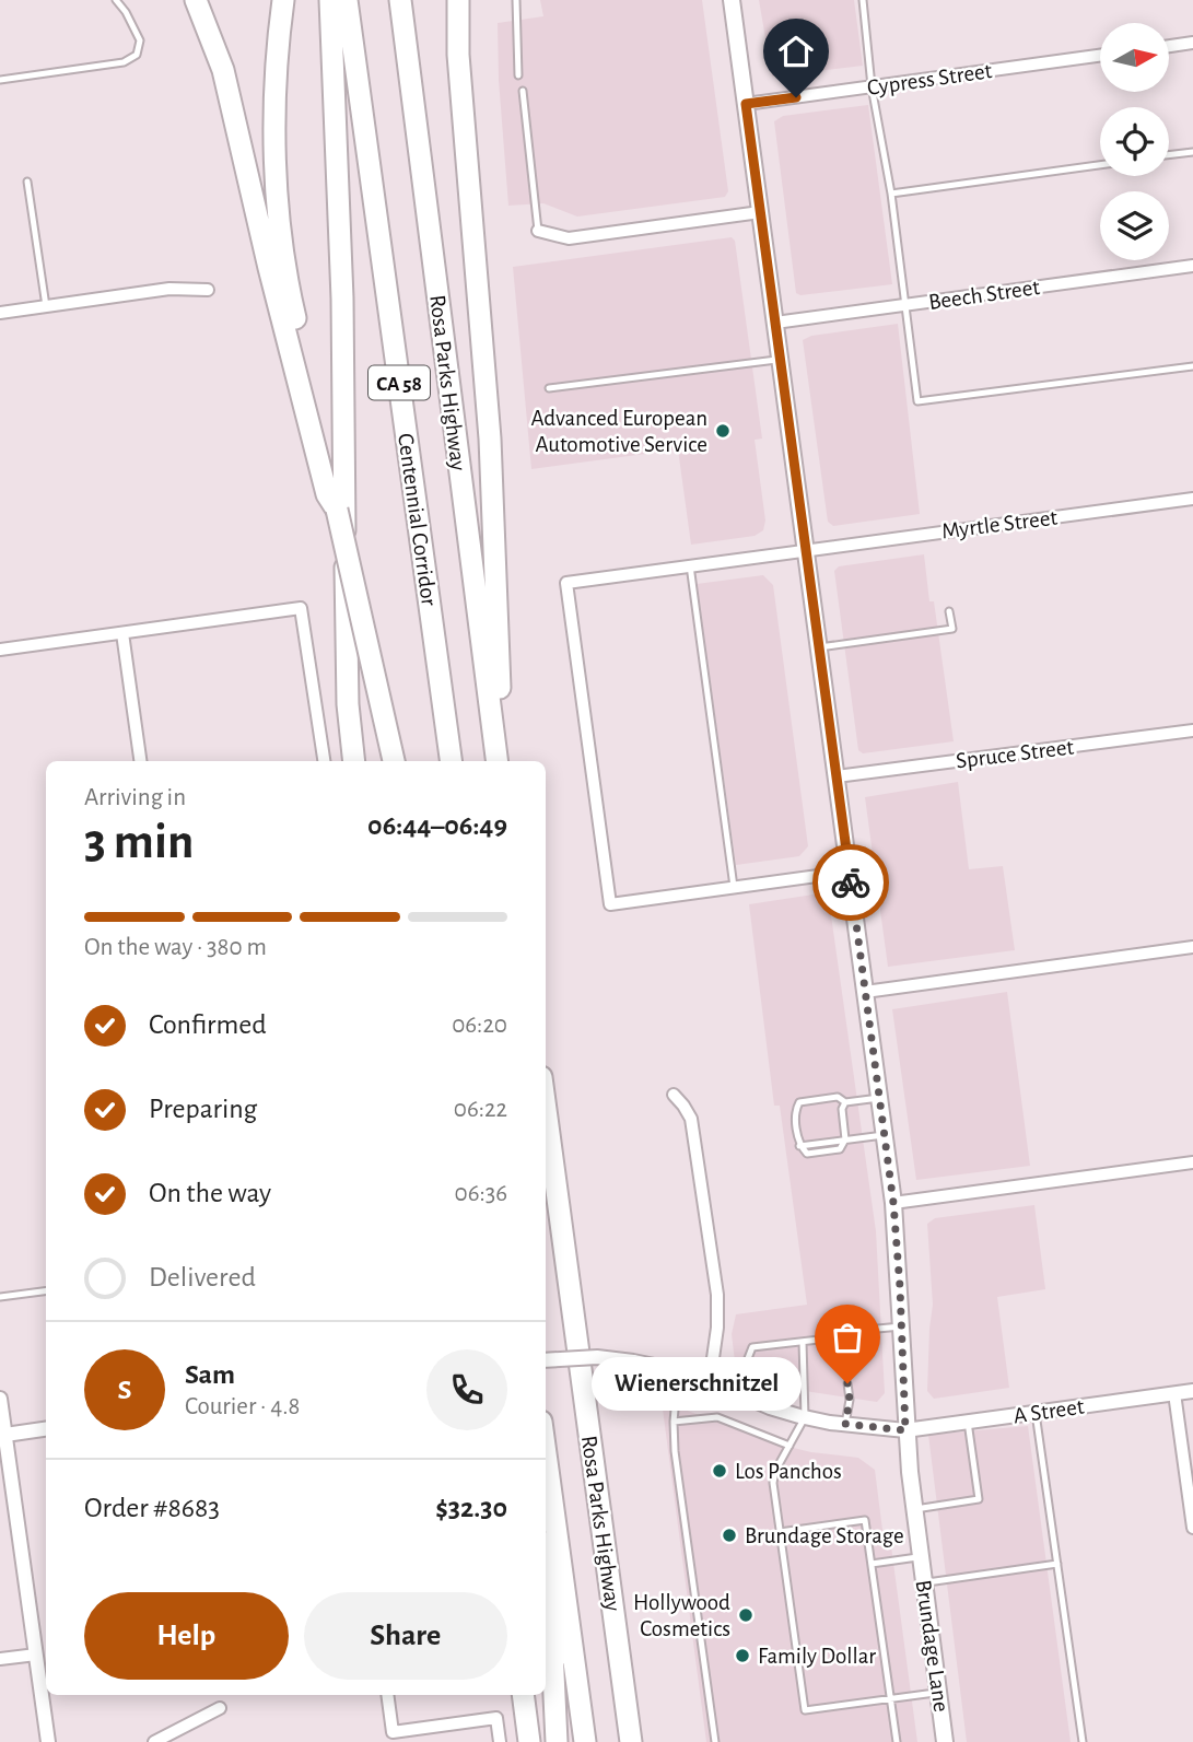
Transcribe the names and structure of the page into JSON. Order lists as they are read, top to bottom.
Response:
{
  "streets": {
    "highway": ["CA 58", "Rosa Parks Highway", "Centennial Corridor"],
    "main road": ["Brundage Lane"],
    "street": [
      "Cypress Street",
      "Beech Street",
      "Myrtle Street",
      "Spruce Street",
      "A Street"
    ]
  },
  "crossings": [
    ["Cypress Street", "Brundage Lane"],
    ["Beech Street", "Brundage Lane"],
    ["Myrtle Street", "Brundage Lane"],
    ["Spruce Street", "Brundage Lane"],
    ["A Street", "Brundage Lane"]
  ],
  "places": [
    "Advanced European Automotive Service",
    "Wienerschnitzel",
    "Los Panchos",
    "Brundage Storage",
    "Hollywood Cosmetics",
    "Family Dollar"
  ],
  "north": "right",
  "page": {
    "heading": ["3 min", "Arriving in", "06:44–06:49"],
    "panel": [
      "Sam",
      "Courier · 4.8",
      "Order #8683",
      "$32.30"
    ],
    "bar": "On the way · 380 m",
    "list": [
      ["Confirmed", "06:20"],
      ["Preparing", "06:22"],
      ["On the way", "06:36"],
      "Delivered"
    ],
    "round": "S",
    "bubble": "Wienerschnitzel",
    "buttons": ["Help", "Share"]
  }
}
